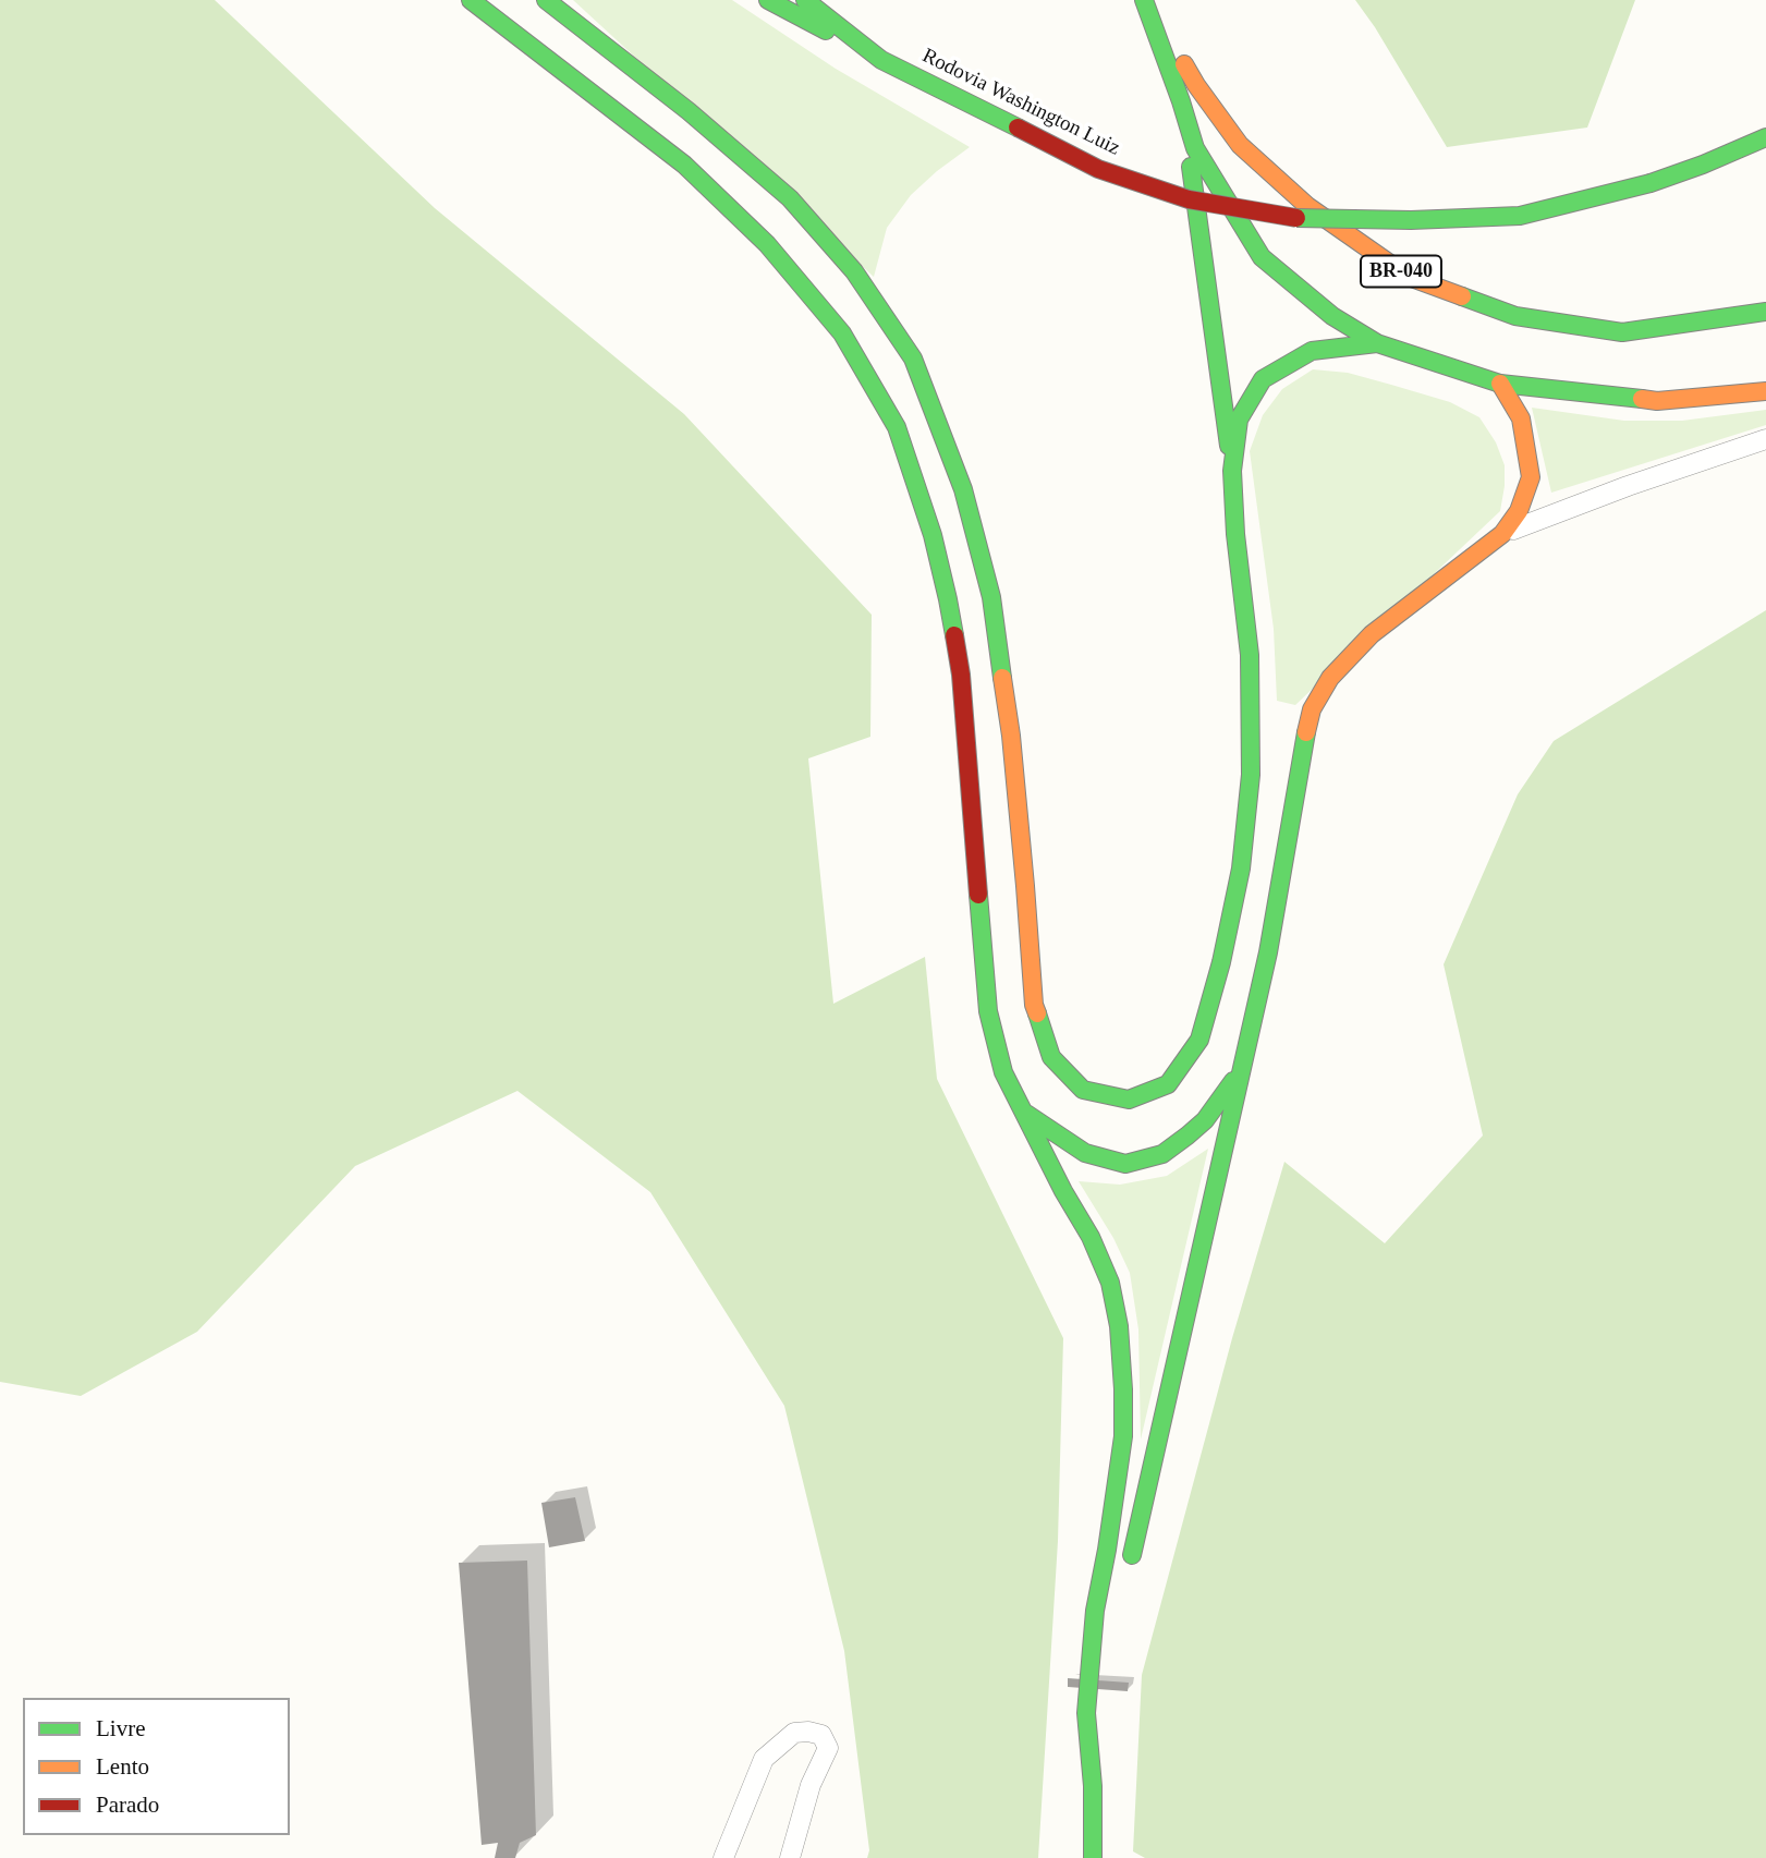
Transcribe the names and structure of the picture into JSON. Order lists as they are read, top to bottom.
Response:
{
  "streets": {
    "main road": ["Rodovia Washington Luiz", "BR-040"]
  },
  "legend": ["Livre", "Lento", "Parado"]
}
